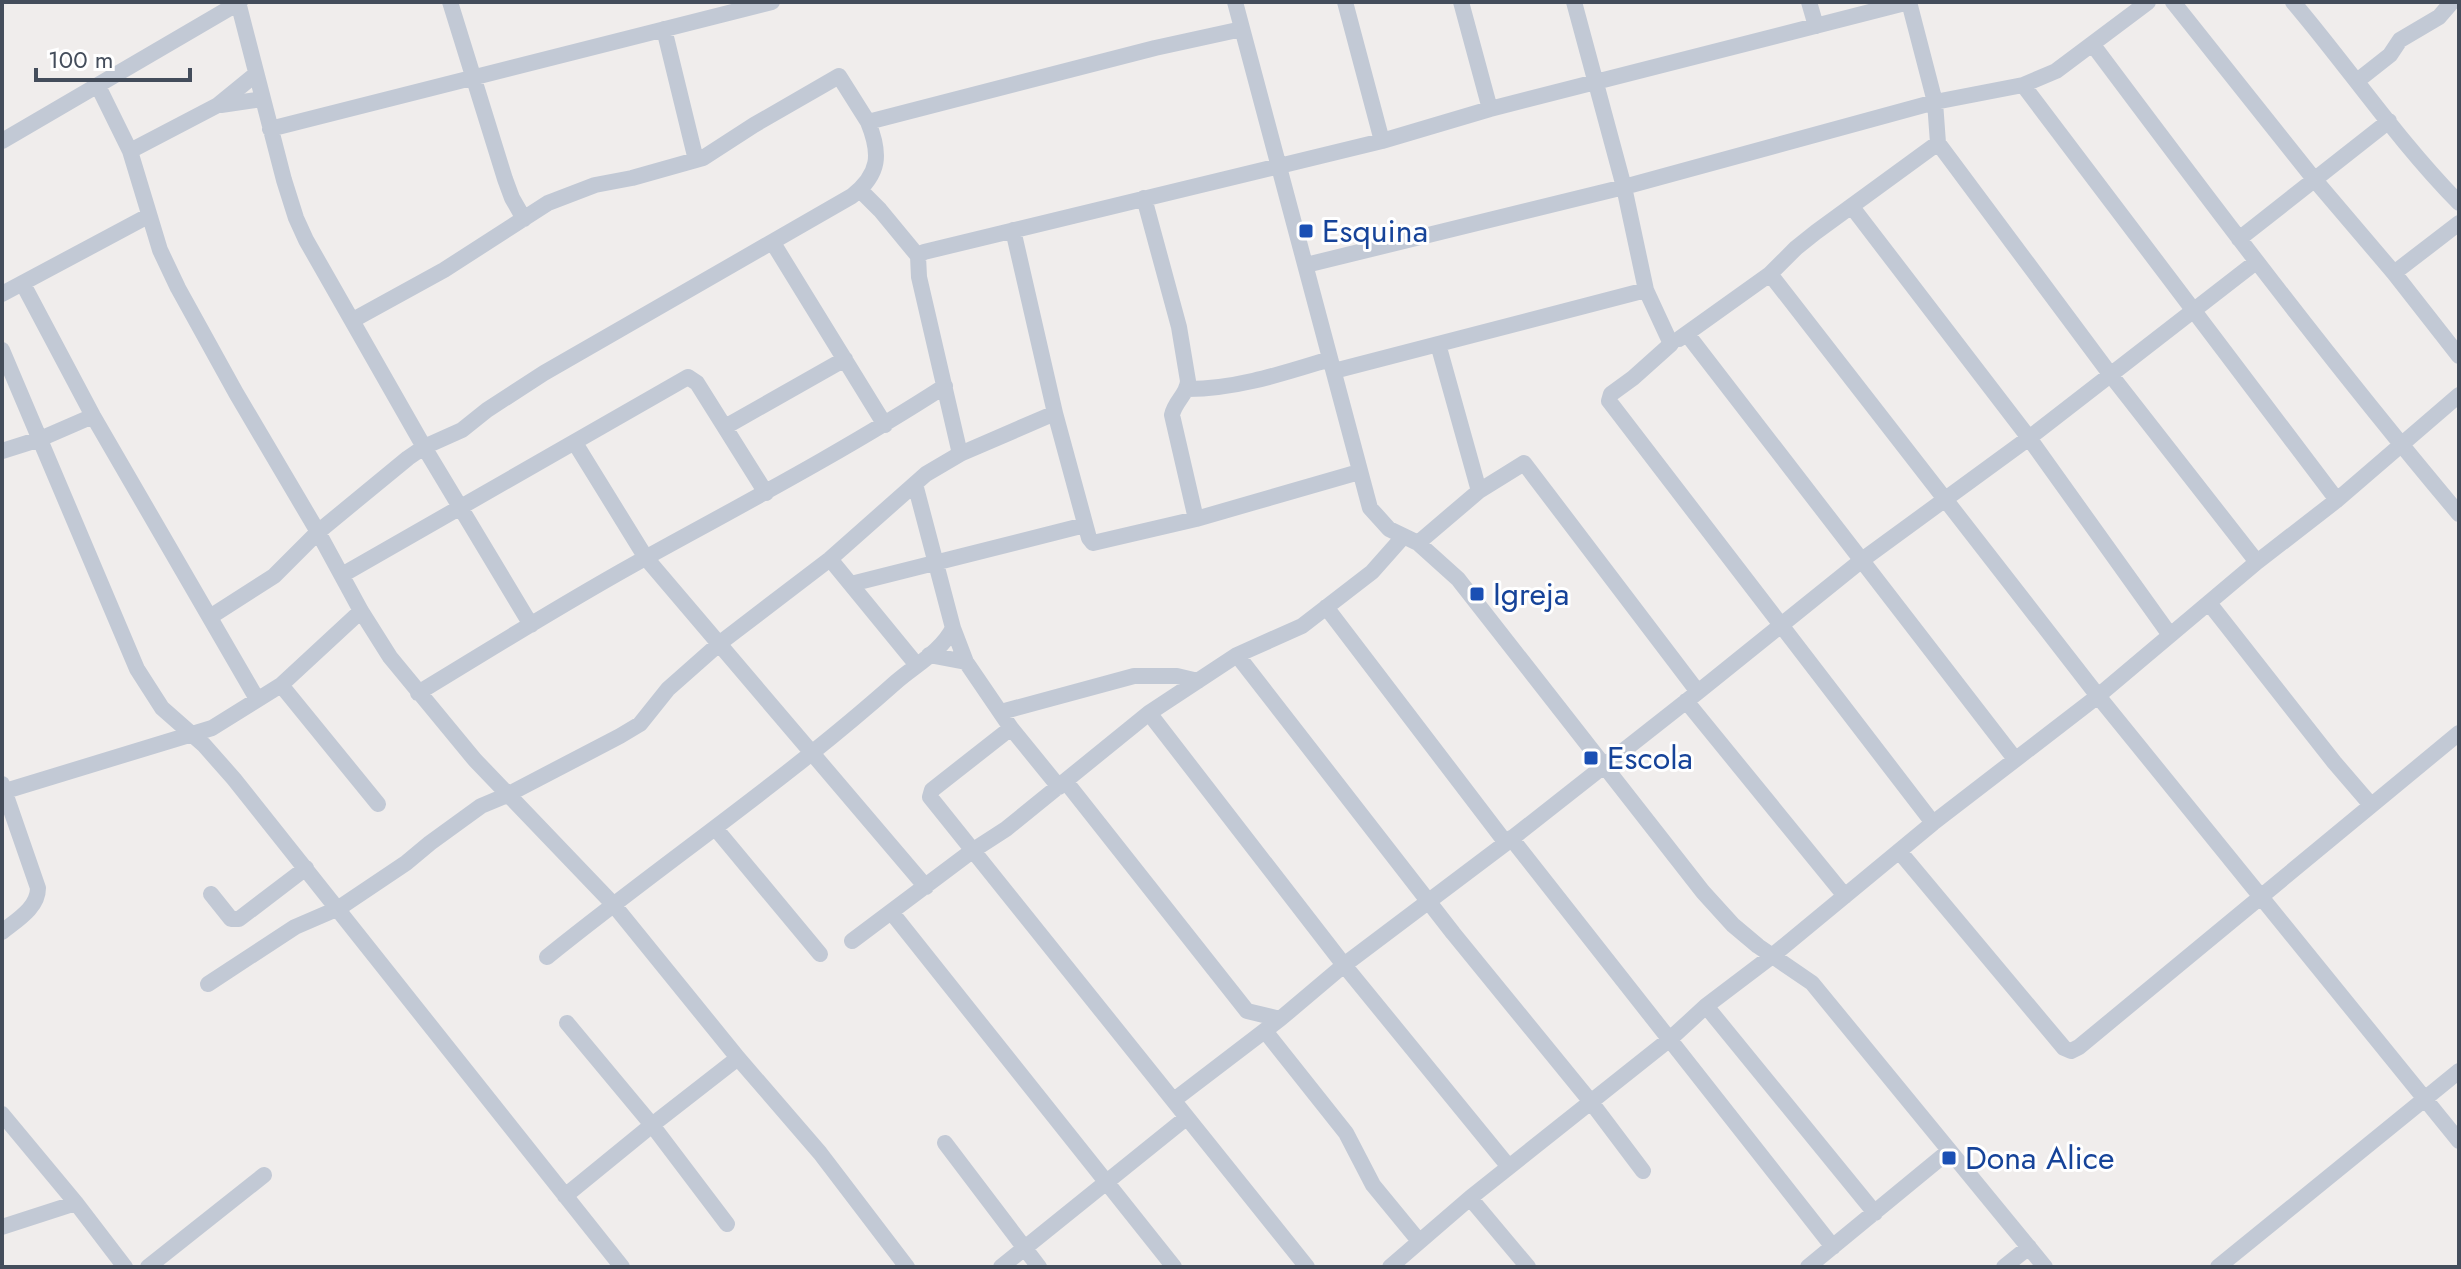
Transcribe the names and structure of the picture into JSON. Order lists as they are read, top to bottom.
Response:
{
  "places": {
    "transit": [
      "Esquina",
      "Igreja",
      "Escola",
      "Dona Alice"
    ]
  },
  "scale_bar": "100 m"
}
